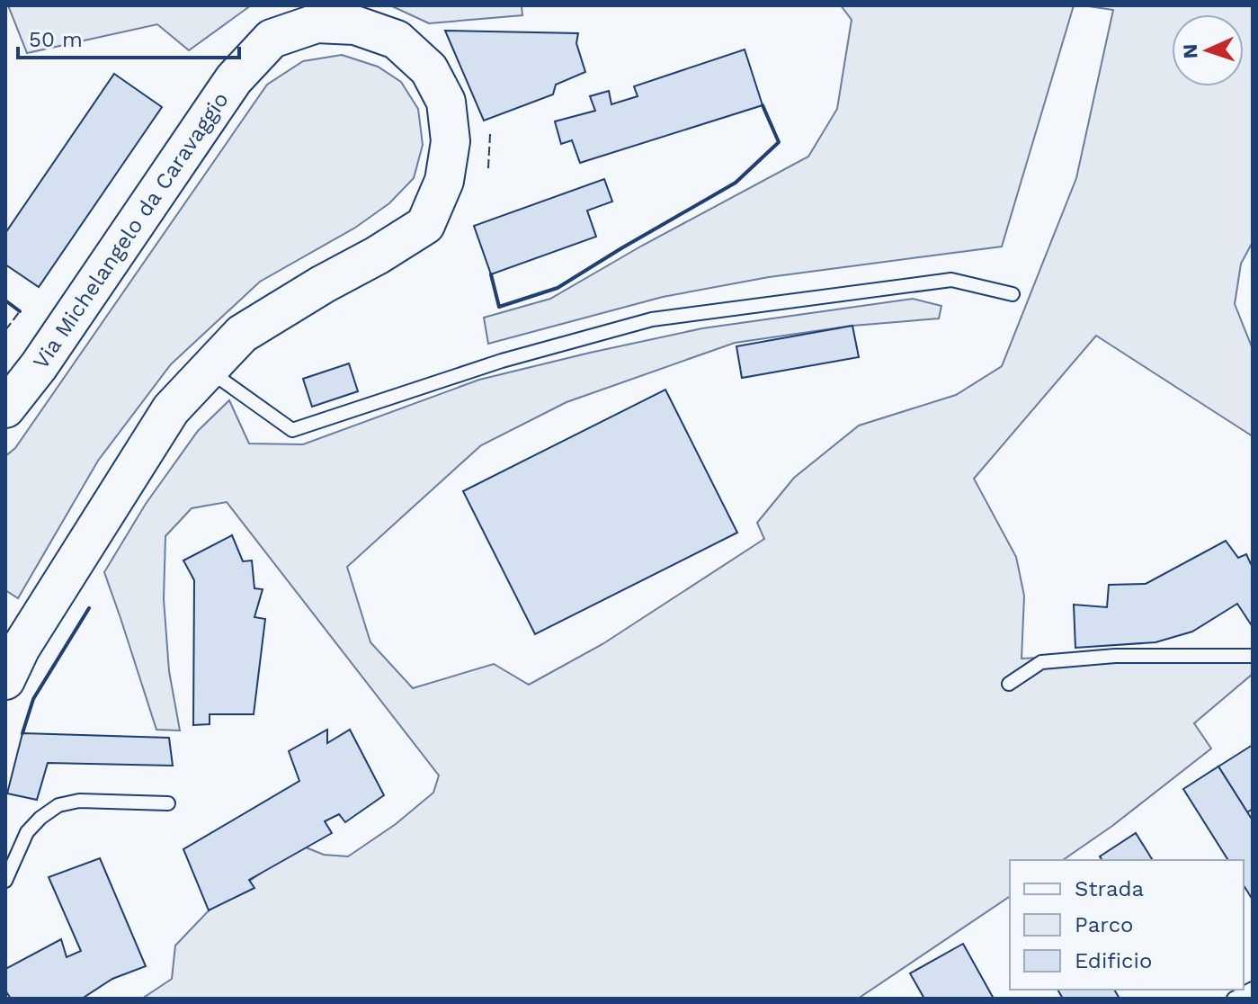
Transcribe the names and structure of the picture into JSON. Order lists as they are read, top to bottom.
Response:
{
  "streets": {
    "main road": ["Via Michelangelo da Caravaggio"]
  },
  "legend": ["Strada", "Parco", "Edificio"],
  "scale_bar": "50 m",
  "north": "left"
}
